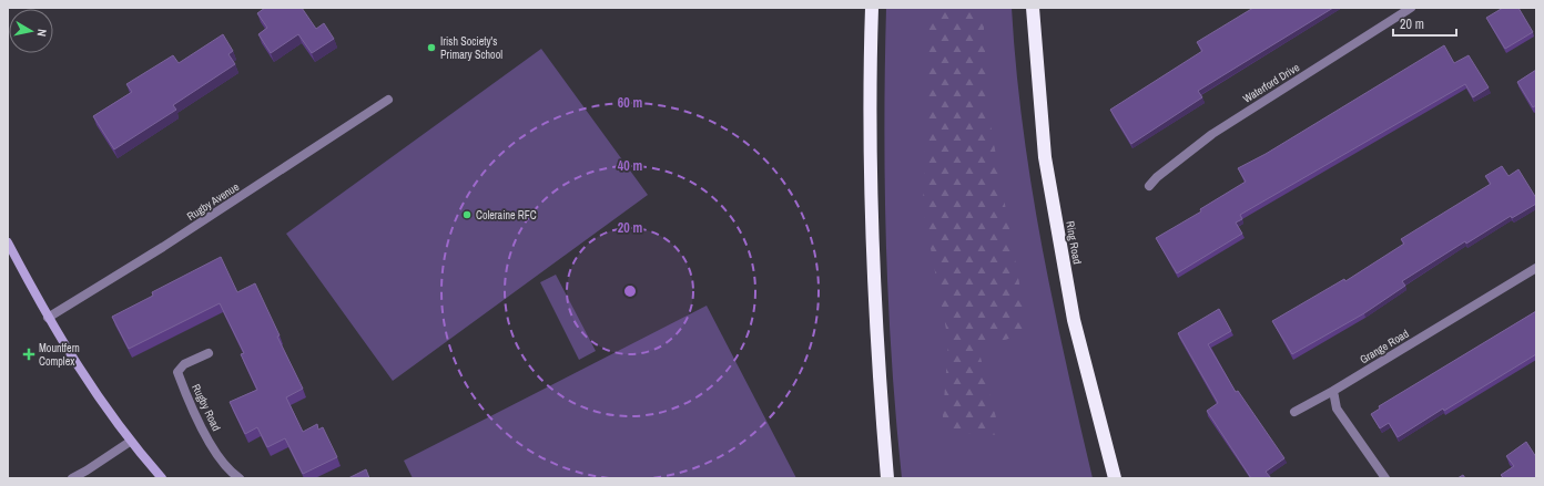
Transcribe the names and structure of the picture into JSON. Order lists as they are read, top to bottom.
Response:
{
  "streets": {
    "highway": ["Ring Road"],
    "street": [
      "Waterford Drive",
      "Rugby Avenue",
      "Grange Road",
      "Rugby Road"
    ]
  },
  "places": {
    "other": ["Irish Society's Primary School", "Coleraine RFC"],
    "health": ["Mountfern Complex"]
  },
  "scale_bar": "20 m",
  "north": "right",
  "rings": ["60 m", "40 m", "20 m"]
}
